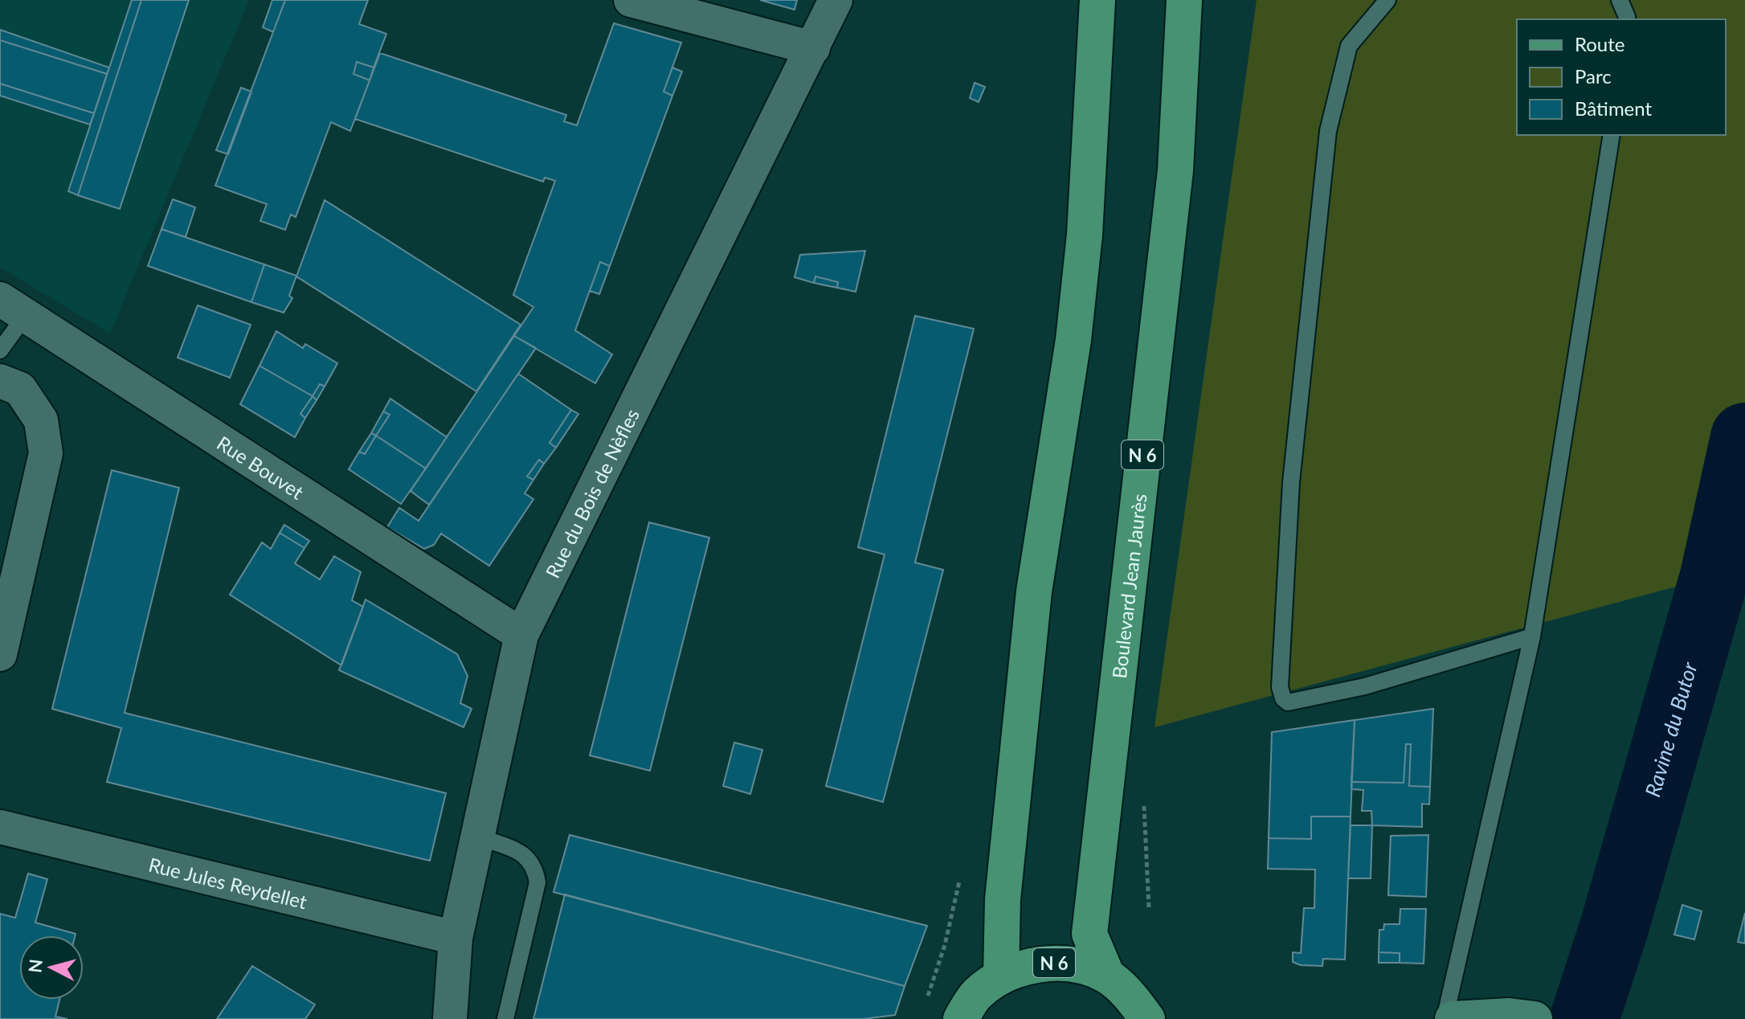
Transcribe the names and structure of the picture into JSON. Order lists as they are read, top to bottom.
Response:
{
  "streets": {
    "main road": ["N 6", "Boulevard Jean Jaurès"],
    "street": ["Rue Bouvet", "Rue du Bois de Nèfles", "Rue Jules Reydellet"]
  },
  "crossings": [
    ["Rue Bouvet", "Rue du Bois de Nèfles"],
    ["Rue du Bois de Nèfles", "Rue Jules Reydellet"]
  ],
  "water": ["Ravine du Butor"],
  "legend": ["Route", "Parc", "Bâtiment"],
  "north": "left"
}
